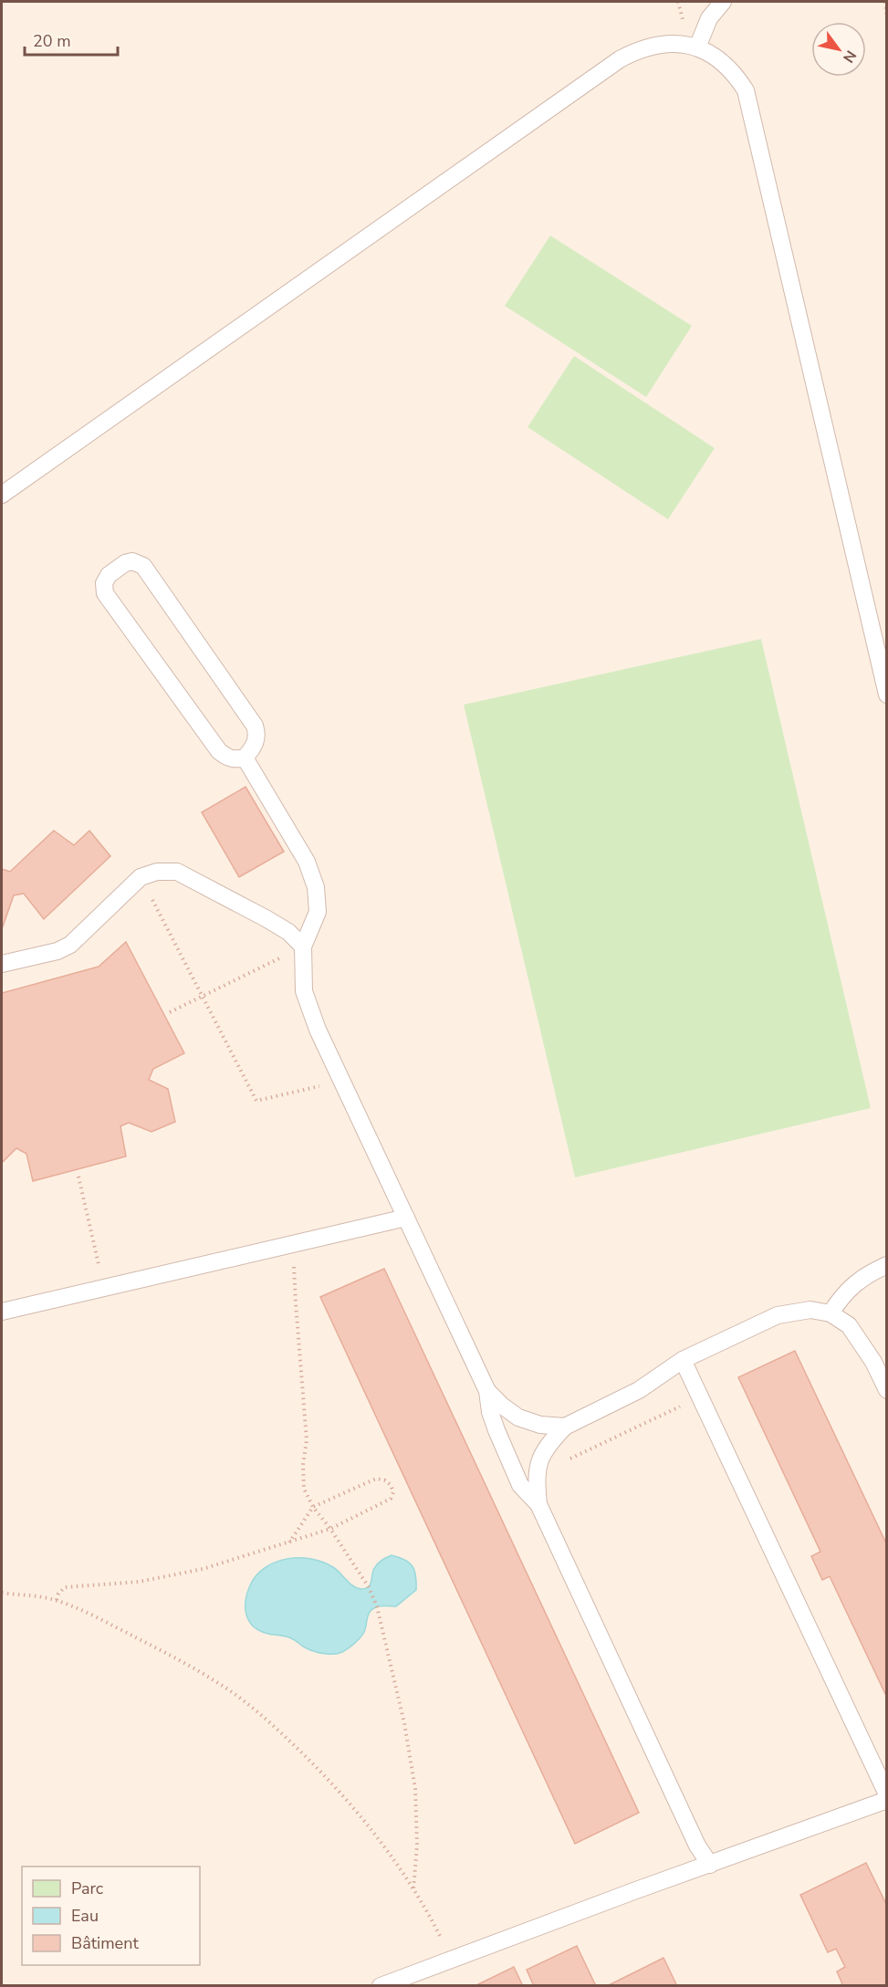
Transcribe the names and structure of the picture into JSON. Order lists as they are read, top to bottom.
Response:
{
  "legend": ["Parc", "Eau", "Bâtiment"],
  "scale_bar": "20 m",
  "north": "bottom right"
}
